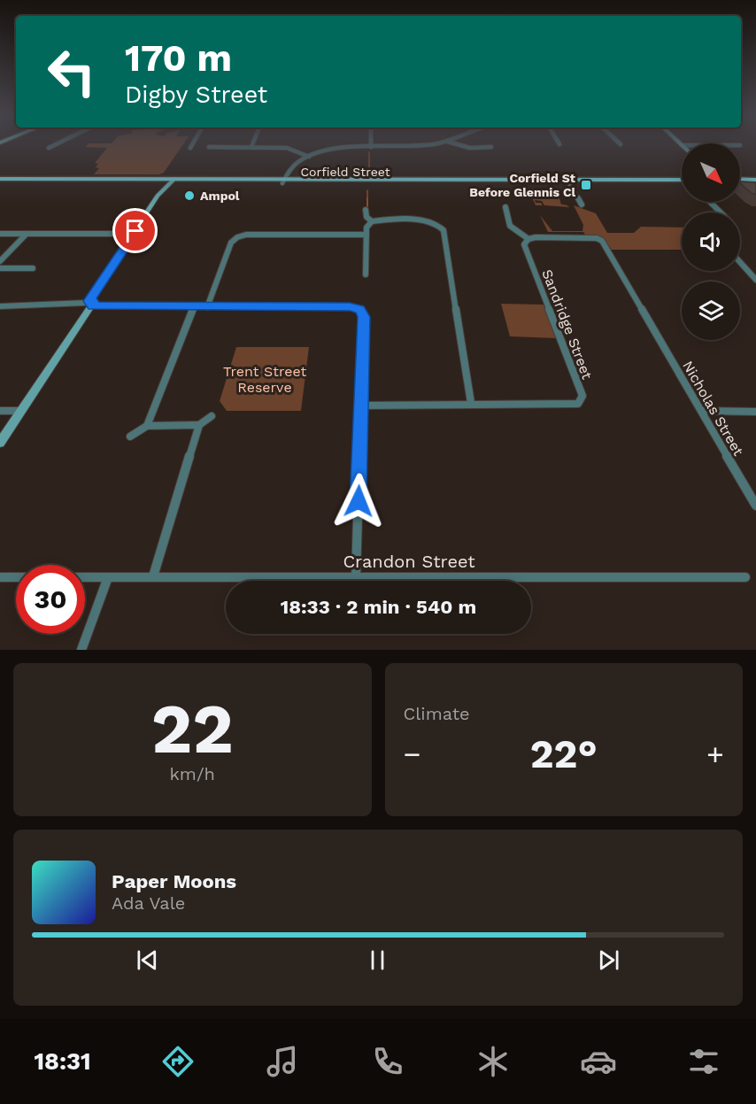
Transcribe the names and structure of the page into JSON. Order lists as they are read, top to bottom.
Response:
{
  "streets": {
    "main road": ["Corfield Street"],
    "street": ["Sandridge Street", "Nicholas Street", "Crandon Street"]
  },
  "crossings": [
    ["Sandridge Street", "Nicholas Street"]
  ],
  "parks": ["Trent Street Reserve"],
  "places": {
    "transit": ["Corfield St Before Glennis Cl"],
    "other": ["Ampol"]
  },
  "north": "bottom right",
  "page": {
    "turn": ["170 m", "Digby Street"],
    "limit": "30",
    "trip": "18:33 · 2 min · 540 m",
    "tile": [
      ["22", "km/h"],
      "Climate"
    ],
    "heat": ["−", "22°", "+"],
    "song": ["Paper Moons", "Ada Vale"],
    "tabs": "18:31"
  }
}
